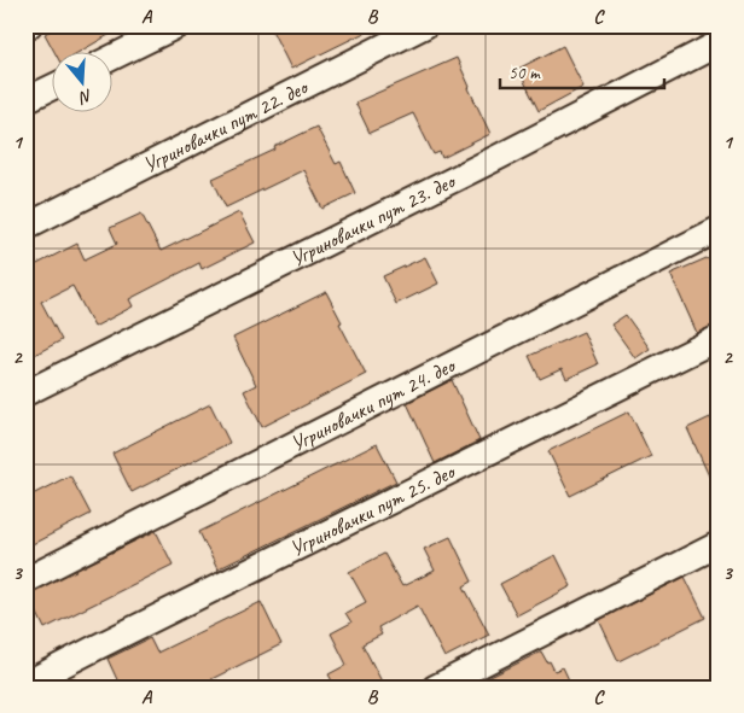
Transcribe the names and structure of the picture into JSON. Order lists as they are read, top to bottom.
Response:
{
  "streets": {
    "street": [
      "Угриновачки пут 22. део",
      "Угриновачки пут 23. део",
      "Угриновачки пут 24. део",
      "Угриновачки пут 25. део"
    ]
  },
  "scale_bar": "50 m",
  "north": "bottom",
  "grid": {
    "columns": ["A", "B", "C"],
    "rows": ["1", "2", "3"]
  }
}
